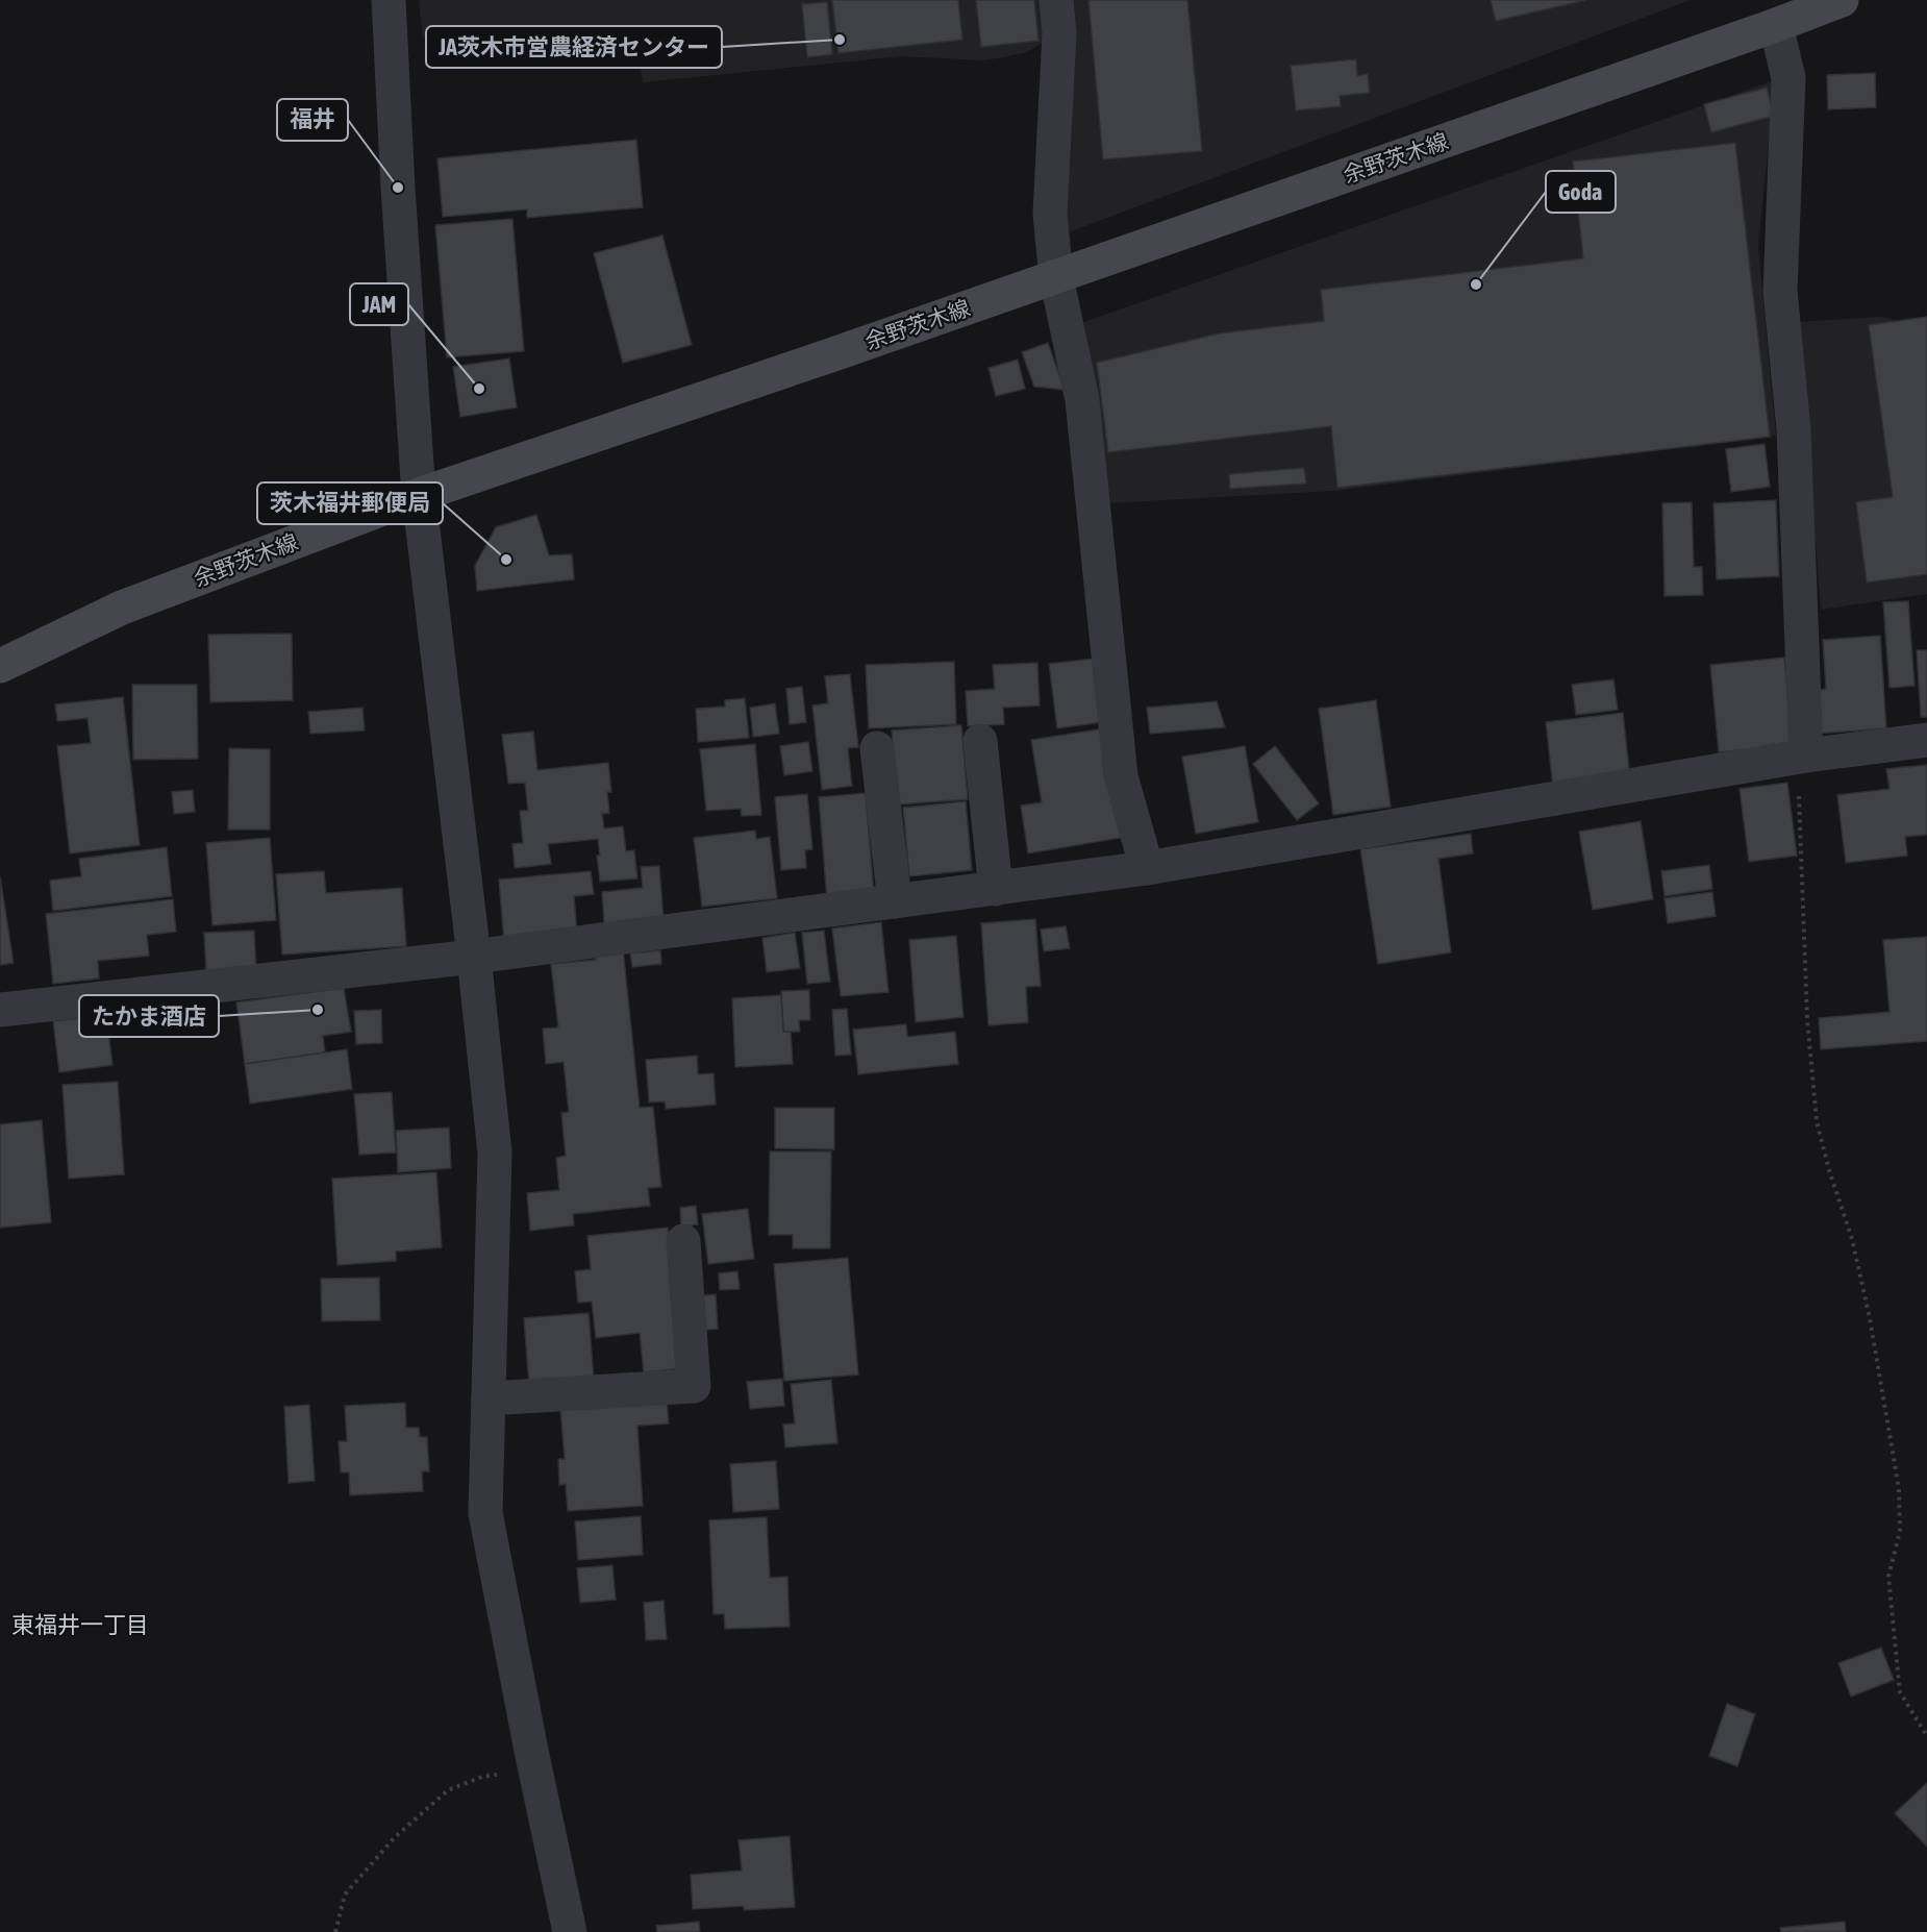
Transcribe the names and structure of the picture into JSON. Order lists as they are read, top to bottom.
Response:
{
  "streets": {
    "main road": ["余野茨木線"]
  },
  "districts": ["東福井一丁目"],
  "places": [
    "JA茨木市営農経済センター",
    "福井",
    "Goda",
    "JAM",
    "茨木福井郵便局",
    "たかま酒店"
  ]
}
